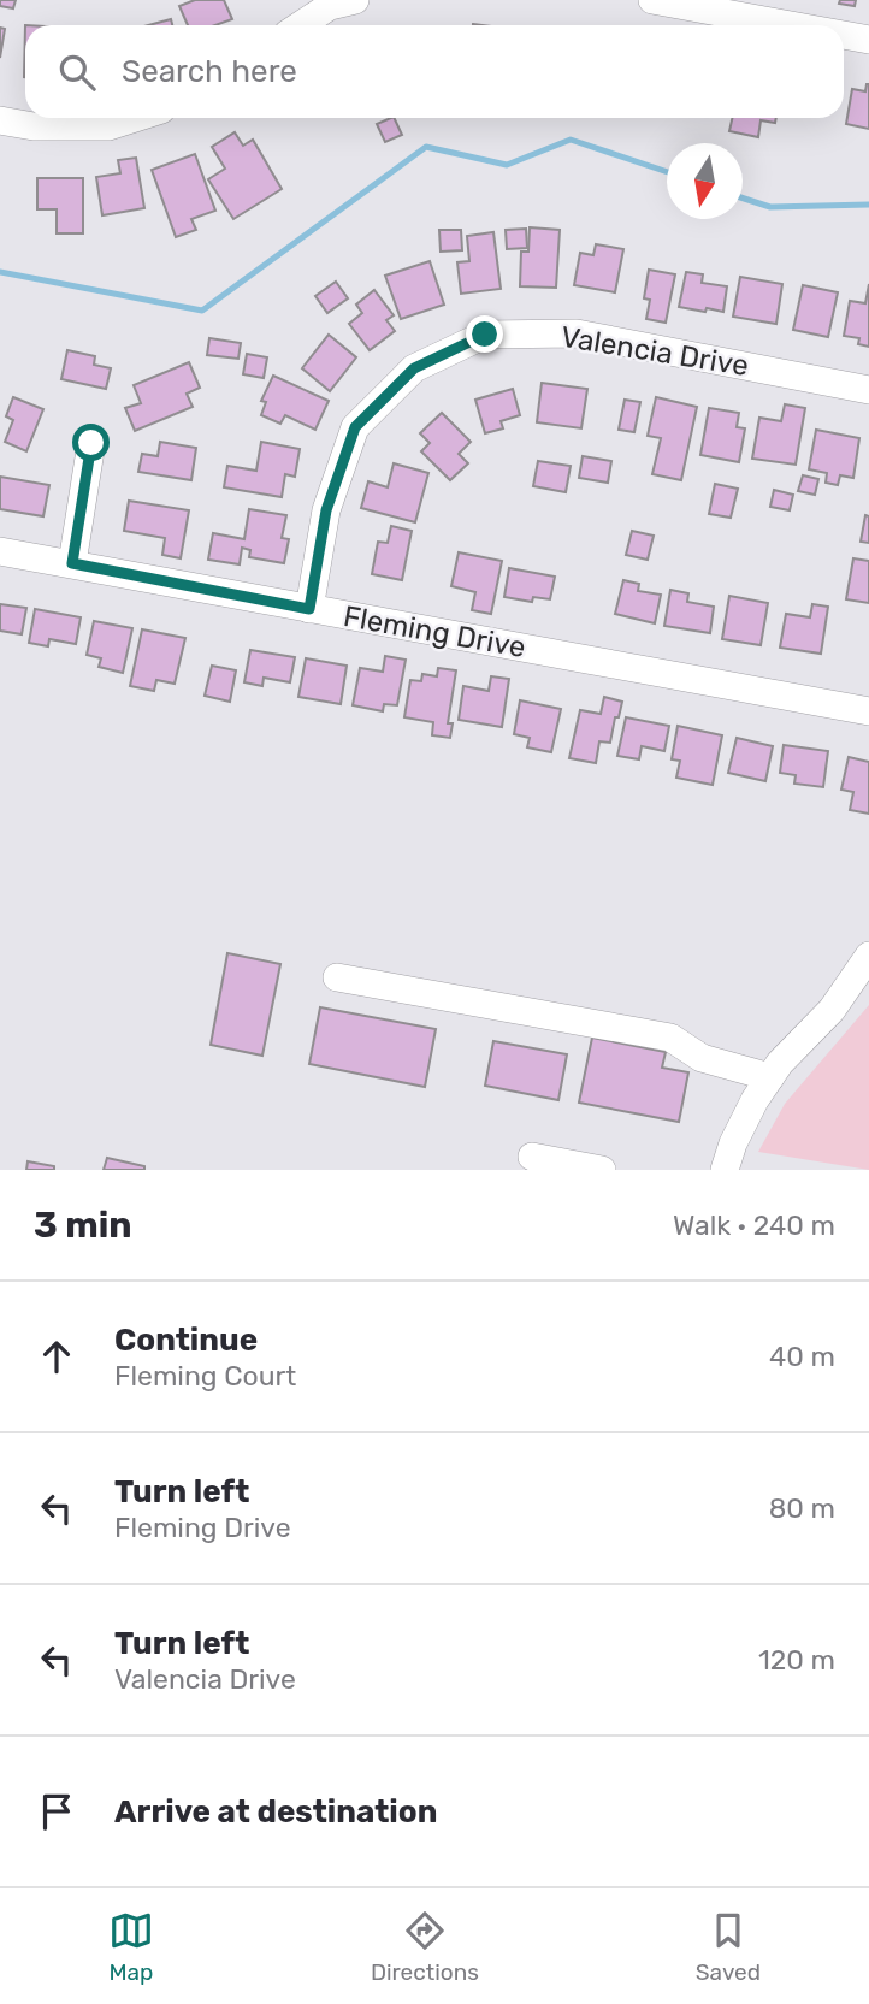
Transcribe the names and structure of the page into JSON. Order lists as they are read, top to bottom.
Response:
{
  "streets": {
    "street": ["Valencia Drive", "Fleming Drive"]
  },
  "crossings": [
    ["Valencia Drive", "Fleming Drive"]
  ],
  "north": "bottom",
  "page": {
    "search": "Search here",
    "heading": ["3 min", "Walk · 240 m"],
    "list": [
      ["Continue", "Fleming Court", "40 m"],
      ["Turn left", "Fleming Drive", "80 m"],
      ["Turn left", "Valencia Drive", "120 m"],
      "Arrive at destination"
    ],
    "nav": ["Map", "Directions", "Saved"]
  }
}
